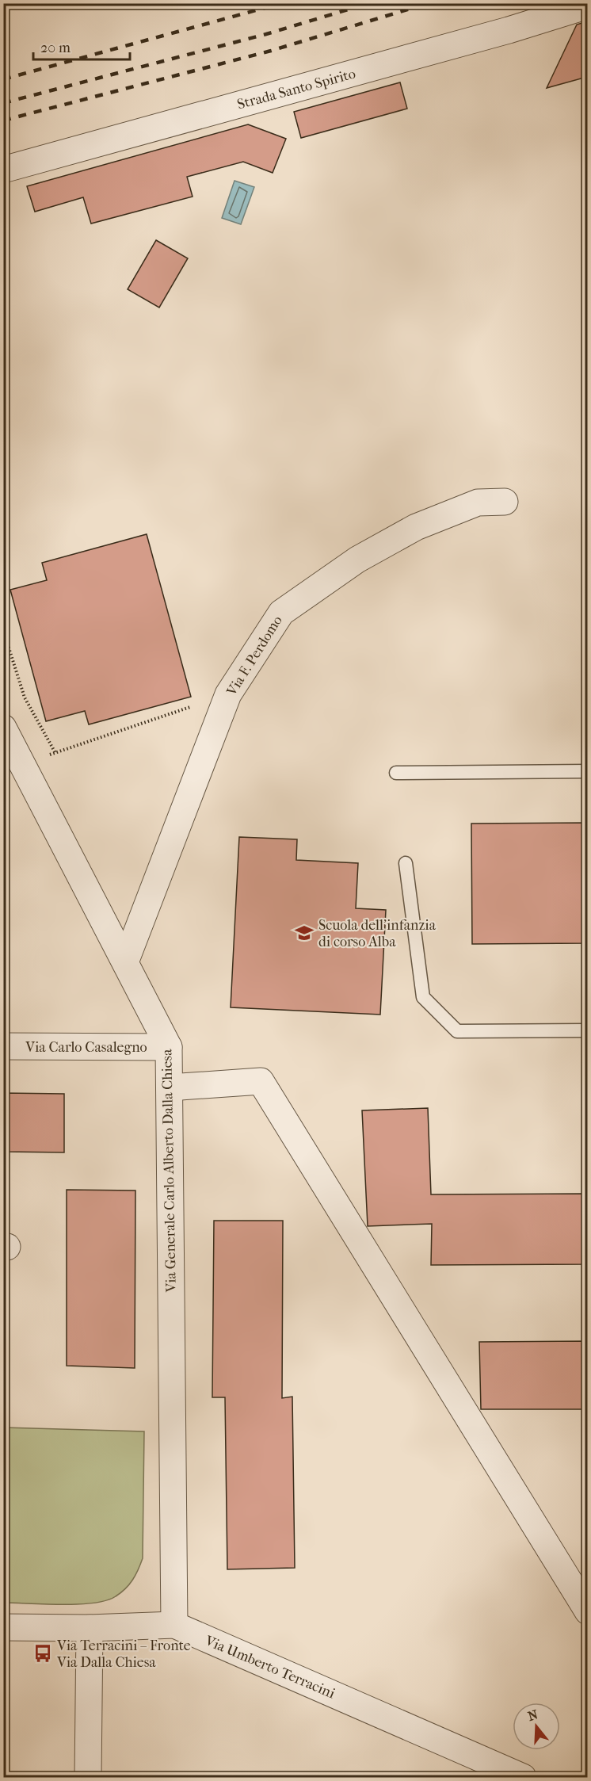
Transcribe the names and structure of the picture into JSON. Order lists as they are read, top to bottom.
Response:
{
  "streets": {
    "street": [
      "Strada Santo Spirito",
      "Via F. Perdomo",
      "Via Carlo Casalegno",
      "Via Generale Carlo Alberto Dalla Chiesa",
      "Via Umberto Terracini"
    ]
  },
  "crossings": [
    ["Via F. Perdomo", "Via Generale Carlo Alberto Dalla Chiesa"],
    ["Via Carlo Casalegno", "Via Generale Carlo Alberto Dalla Chiesa"],
    ["Via Generale Carlo Alberto Dalla Chiesa", "Via Umberto Terracini"]
  ],
  "places": {
    "school or university": ["Scuola dell'infanzia di corso Alba"],
    "bus stop": ["Via Terracini – Fronte Via Dalla Chiesa"]
  },
  "scale_bar": "20 m",
  "north": "top"
}
